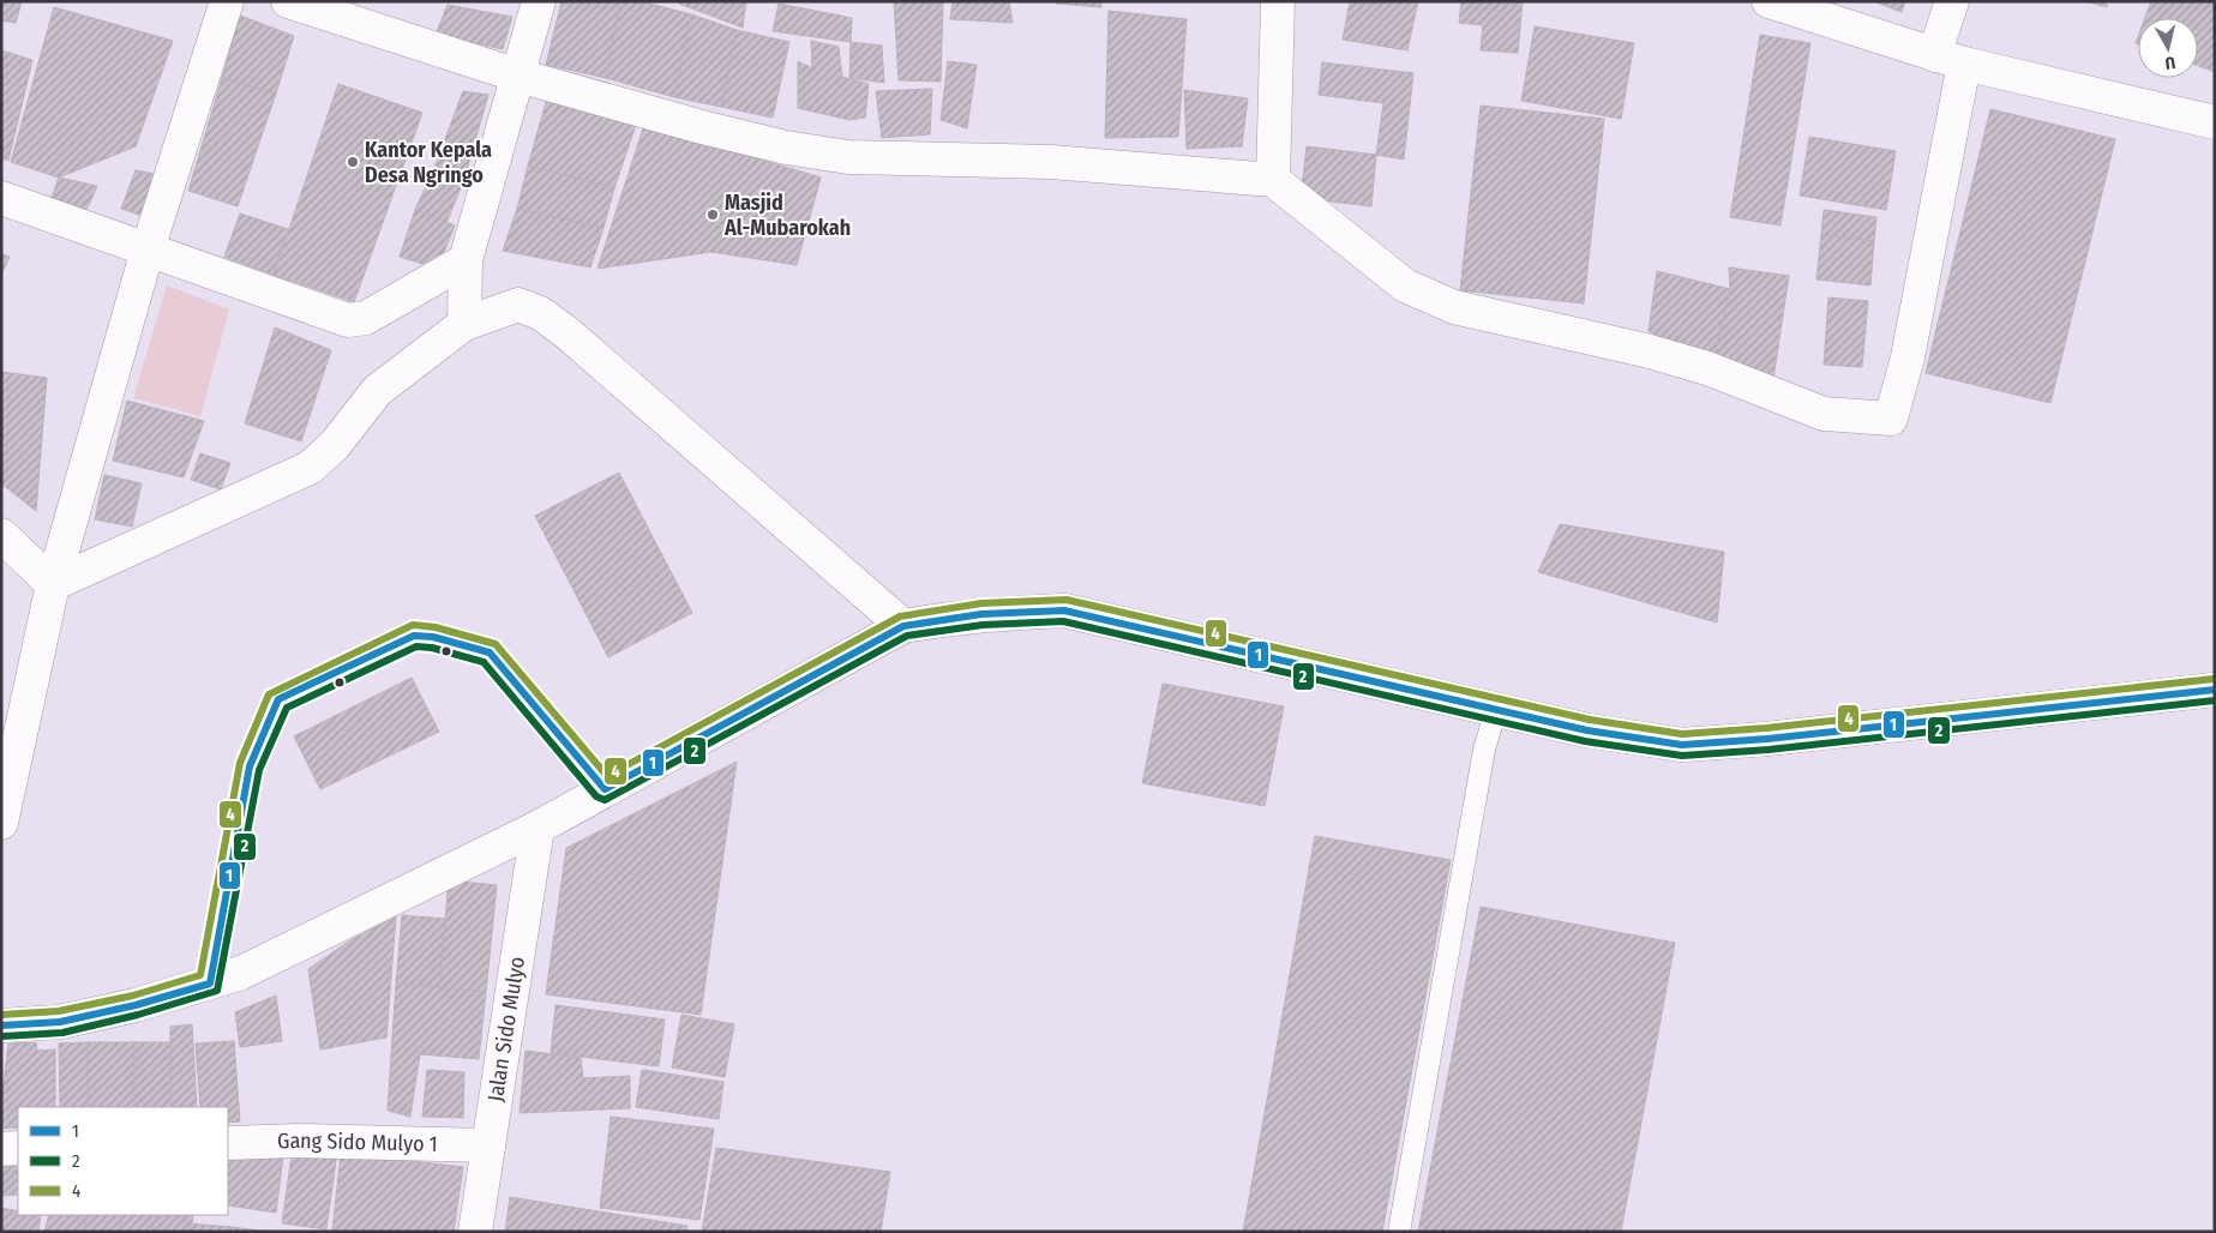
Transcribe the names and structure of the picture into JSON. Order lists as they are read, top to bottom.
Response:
{
  "streets": {
    "street": ["Jalan Sido Mulyo", "Gang Sido Mulyo 1"]
  },
  "crossings": [
    ["Jalan Sido Mulyo", "Gang Sido Mulyo 1"]
  ],
  "places": ["Kantor Kepala Desa Ngringo", "Masjid Al-Mubarokah"],
  "lines": ["transit line 4", "transit line 1", "transit line 2"],
  "legend": ["1", "2", "4"],
  "north": "bottom"
}
